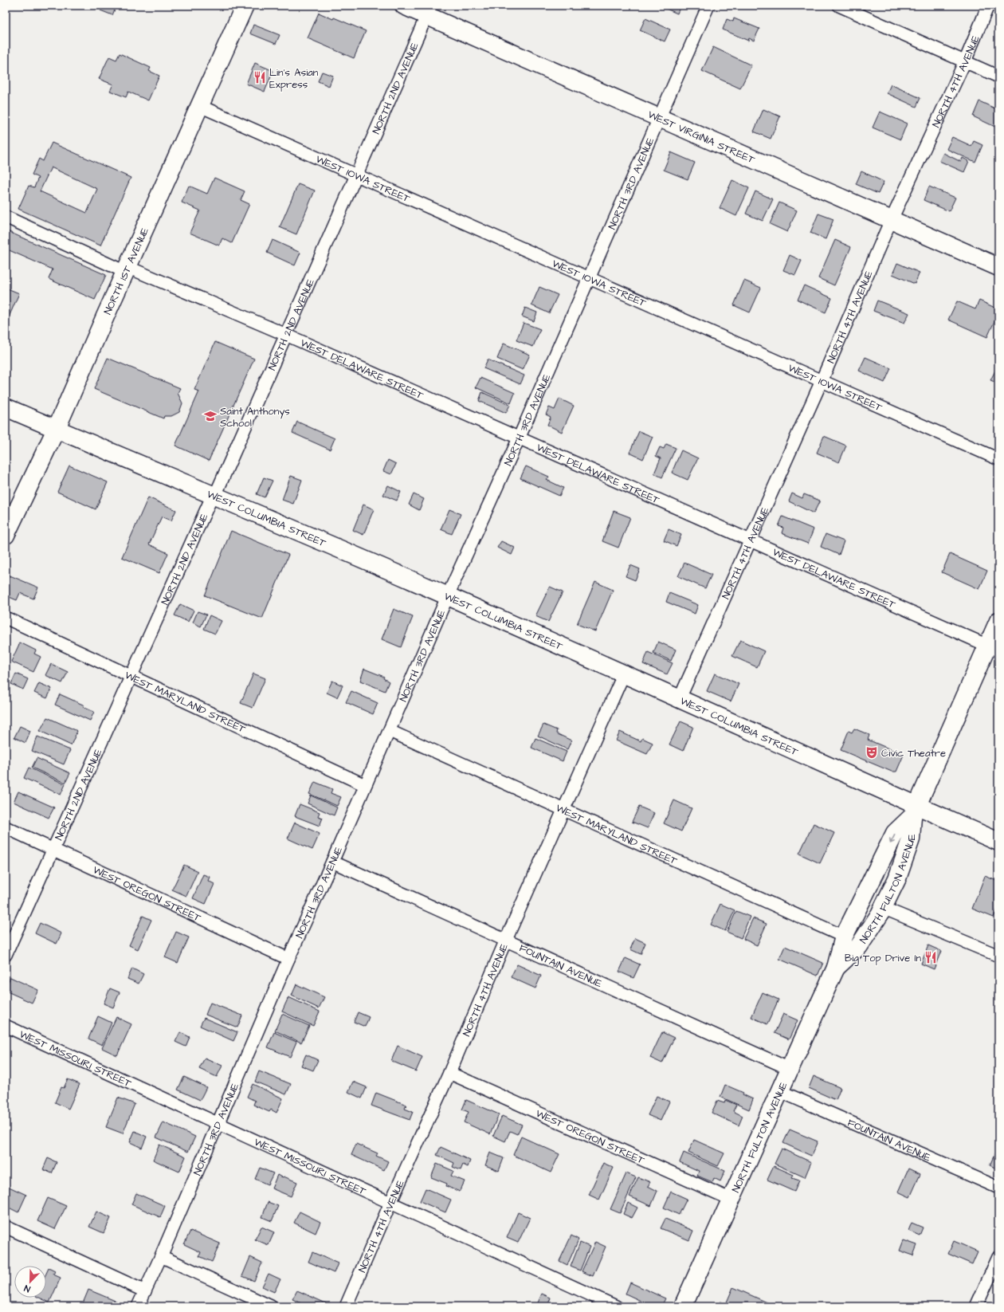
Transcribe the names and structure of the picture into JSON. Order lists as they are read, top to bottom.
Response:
{
  "streets": {
    "main road": [
      "WEST VIRGINIA STREET",
      "NORTH 1ST AVENUE",
      "WEST COLUMBIA STREET",
      "NORTH FULTON AVENUE"
    ],
    "street": [
      "NORTH 4TH AVENUE",
      "NORTH 2ND AVENUE",
      "WEST IOWA STREET",
      "NORTH 3RD AVENUE",
      "WEST DELAWARE STREET",
      "WEST MARYLAND STREET",
      "WEST OREGON STREET",
      "FOUNTAIN AVENUE",
      "WEST MISSOURI STREET"
    ]
  },
  "crossings": [
    ["NORTH 4TH AVENUE", "WEST VIRGINIA STREET"],
    ["NORTH 4TH AVENUE", "WEST IOWA STREET"],
    ["NORTH 4TH AVENUE", "WEST DELAWARE STREET"],
    ["NORTH 4TH AVENUE", "WEST COLUMBIA STREET"],
    ["NORTH 4TH AVENUE", "WEST MARYLAND STREET"],
    ["NORTH 4TH AVENUE", "WEST OREGON STREET"],
    ["NORTH 4TH AVENUE", "FOUNTAIN AVENUE"],
    ["NORTH 4TH AVENUE", "WEST MISSOURI STREET"],
    ["NORTH 2ND AVENUE", "WEST VIRGINIA STREET"],
    ["NORTH 2ND AVENUE", "WEST IOWA STREET"],
    ["NORTH 2ND AVENUE", "WEST DELAWARE STREET"],
    ["NORTH 2ND AVENUE", "WEST COLUMBIA STREET"],
    ["NORTH 2ND AVENUE", "WEST MARYLAND STREET"],
    ["NORTH 2ND AVENUE", "WEST OREGON STREET"],
    ["WEST VIRGINIA STREET", "NORTH 3RD AVENUE"],
    ["WEST IOWA STREET", "NORTH 3RD AVENUE"],
    ["WEST IOWA STREET", "NORTH 1ST AVENUE"],
    ["NORTH 3RD AVENUE", "WEST DELAWARE STREET"],
    ["NORTH 3RD AVENUE", "WEST COLUMBIA STREET"],
    ["NORTH 3RD AVENUE", "WEST MARYLAND STREET"],
    ["NORTH 3RD AVENUE", "WEST OREGON STREET"],
    ["NORTH 3RD AVENUE", "FOUNTAIN AVENUE"],
    ["NORTH 3RD AVENUE", "WEST MISSOURI STREET"],
    ["NORTH 1ST AVENUE", "WEST DELAWARE STREET"],
    ["NORTH 1ST AVENUE", "WEST COLUMBIA STREET"],
    ["WEST DELAWARE STREET", "NORTH FULTON AVENUE"],
    ["WEST COLUMBIA STREET", "NORTH FULTON AVENUE"],
    ["WEST MARYLAND STREET", "NORTH FULTON AVENUE"],
    ["NORTH FULTON AVENUE", "WEST OREGON STREET"],
    ["NORTH FULTON AVENUE", "FOUNTAIN AVENUE"]
  ],
  "places": {
    "restaurant": ["Lin's Asian Express", "Big Top Drive In"],
    "school or university": ["Saint Anthonys School"],
    "theatre": ["Civic Theatre"]
  },
  "north": "bottom left"
}
